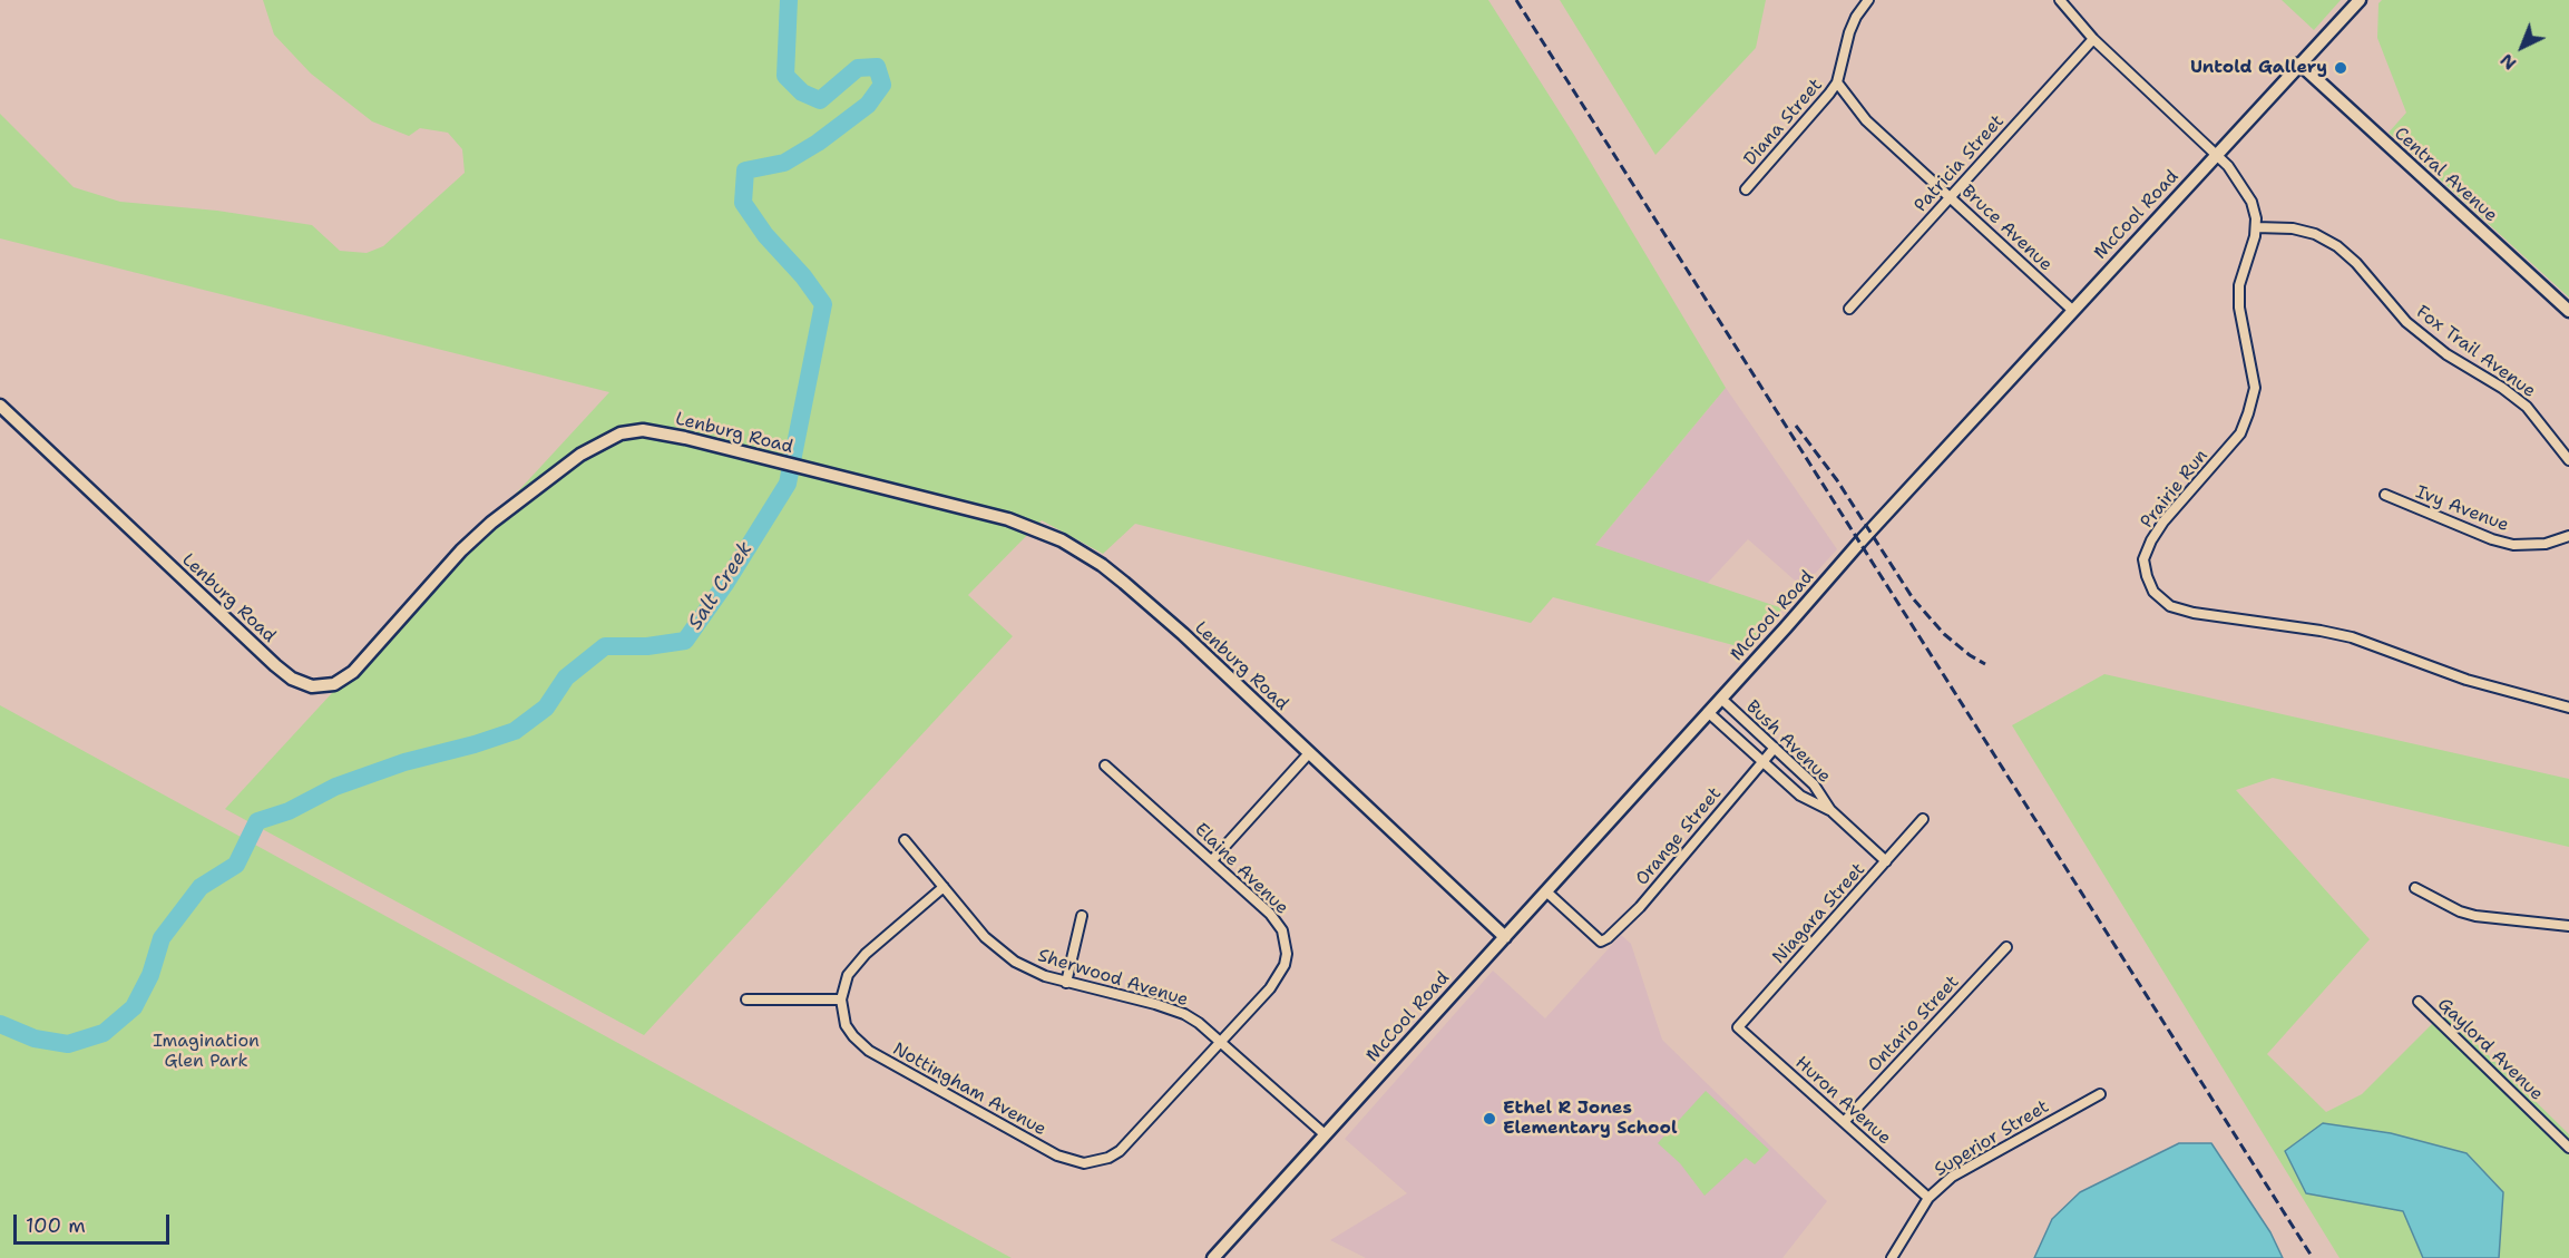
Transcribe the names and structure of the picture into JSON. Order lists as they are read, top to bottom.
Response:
{
  "streets": {
    "street": [
      "Diana Street",
      "Patricia Street",
      "Central Avenue",
      "McCool Road",
      "Bruce Avenue",
      "Fox Trail Avenue",
      "Lenburg Road",
      "Prairie Run",
      "Ivy Avenue",
      "Bush Avenue",
      "Orange Street",
      "Elaine Avenue",
      "Niagara Street",
      "Sherwood Avenue",
      "Ontario Street",
      "Gaylord Avenue",
      "Nottingham Avenue",
      "Huron Avenue",
      "Superior Street"
    ]
  },
  "crossings": [
    ["Diana Street", "Bruce Avenue"],
    ["Patricia Street", "Bruce Avenue"],
    ["Patricia Street", "Prairie Run"],
    ["Central Avenue", "McCool Road"],
    ["McCool Road", "Bruce Avenue"],
    ["McCool Road", "Lenburg Road"],
    ["McCool Road", "Prairie Run"],
    ["McCool Road", "Bush Avenue"],
    ["McCool Road", "Orange Street"],
    ["McCool Road", "Sherwood Avenue"],
    ["Fox Trail Avenue", "Prairie Run"],
    ["Bush Avenue", "Orange Street"],
    ["Bush Avenue", "Niagara Street"],
    ["Elaine Avenue", "Sherwood Avenue"],
    ["Elaine Avenue", "Nottingham Avenue"],
    ["Niagara Street", "Huron Avenue"],
    ["Sherwood Avenue", "Nottingham Avenue"],
    ["Ontario Street", "Huron Avenue"],
    ["Huron Avenue", "Superior Street"]
  ],
  "water": ["Salt Creek"],
  "parks": ["Imagination Glen Park"],
  "places": ["Untold Gallery", "Ethel R Jones Elementary School"],
  "scale_bar": "100 m",
  "north": "bottom left"
}
